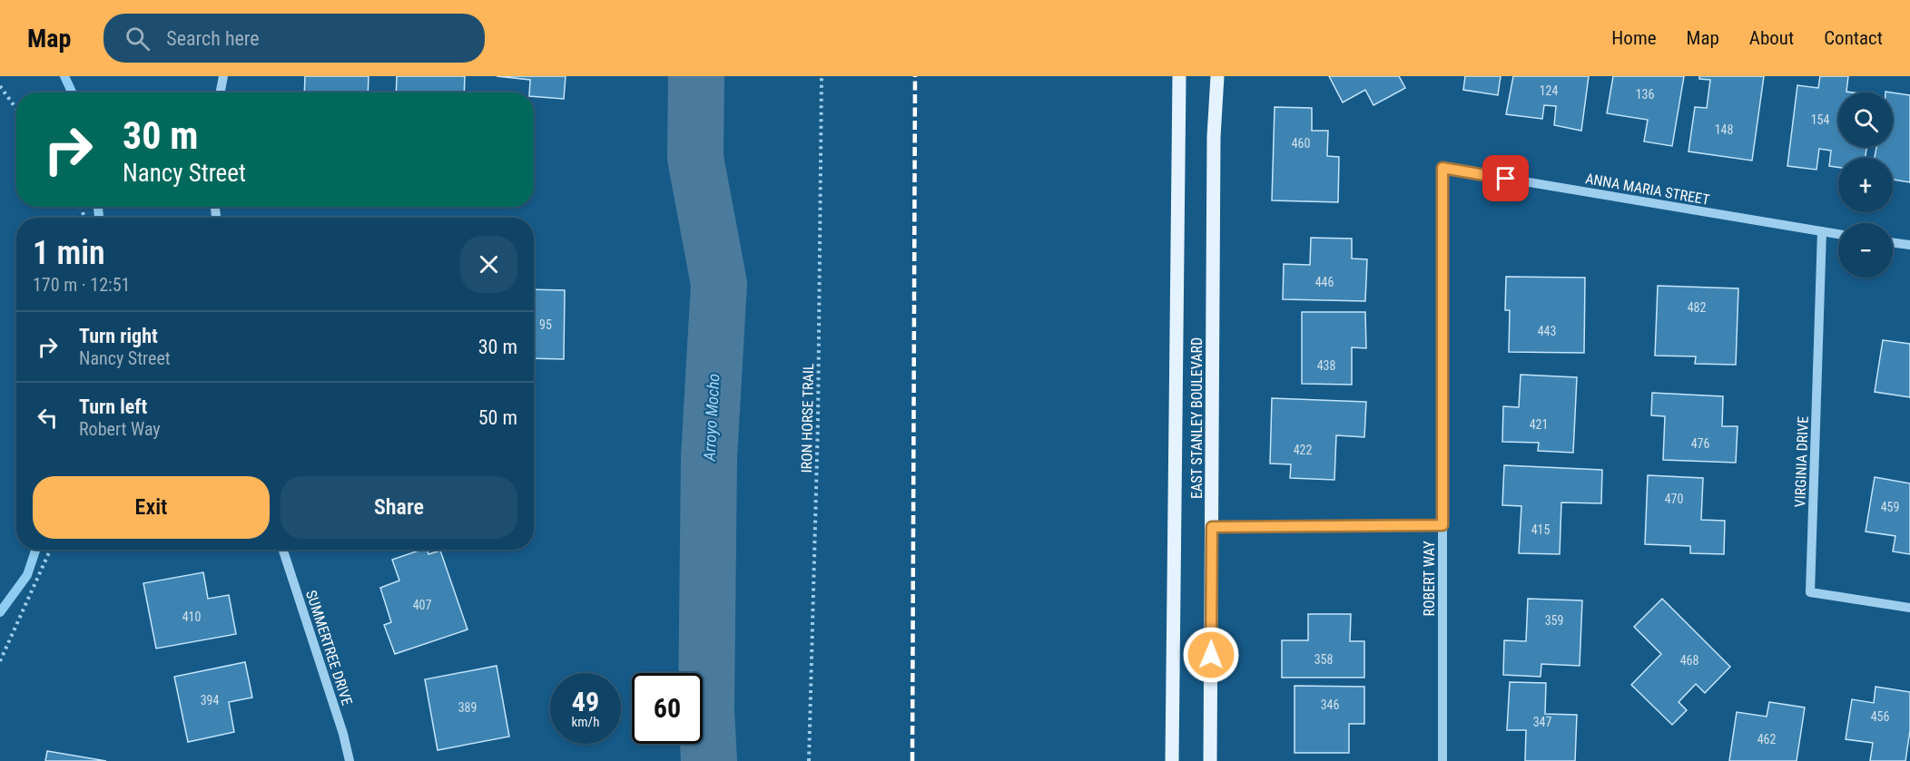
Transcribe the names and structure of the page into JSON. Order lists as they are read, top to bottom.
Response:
{
  "streets": {
    "main road": ["EAST STANLEY BOULEVARD"],
    "street": [
      "ANNA MARIA STREET",
      "VIRGINIA DRIVE",
      "ROBERT WAY",
      "SUMMERTREE DRIVE"
    ],
    "path": ["IRON HORSE TRAIL"]
  },
  "crossings": [
    ["ANNA MARIA STREET", "VIRGINIA DRIVE"],
    ["ANNA MARIA STREET", "ROBERT WAY"]
  ],
  "water": ["Arroyo Mocho"],
  "house_numbers": [
    "124",
    "136",
    "154",
    "148",
    "460",
    "446",
    "482",
    "95",
    "443",
    "438",
    "421",
    "476",
    "422",
    "470",
    "459",
    "415",
    "407",
    "410",
    "359",
    "358",
    "468",
    "394",
    "346",
    "389",
    "456",
    "347",
    "462"
  ],
  "page": {
    "header": "Map",
    "search": "Search here",
    "nav": [
      "Home",
      "Map",
      "About",
      "Contact"
    ],
    "map_buttons": ["+", "−"],
    "turn": ["30 m", "Nancy Street"],
    "heading": ["1 min", "170 m · 12:51"],
    "list": [
      {
        "name": "Turn right",
        "note": "Nancy Street",
        "value": "30 m"
      },
      {
        "name": "Turn left",
        "note": "Robert Way",
        "value": "50 m"
      }
    ],
    "buttons": ["Exit", "Share"],
    "speed": "49 km/h",
    "limit": "60"
  }
}
